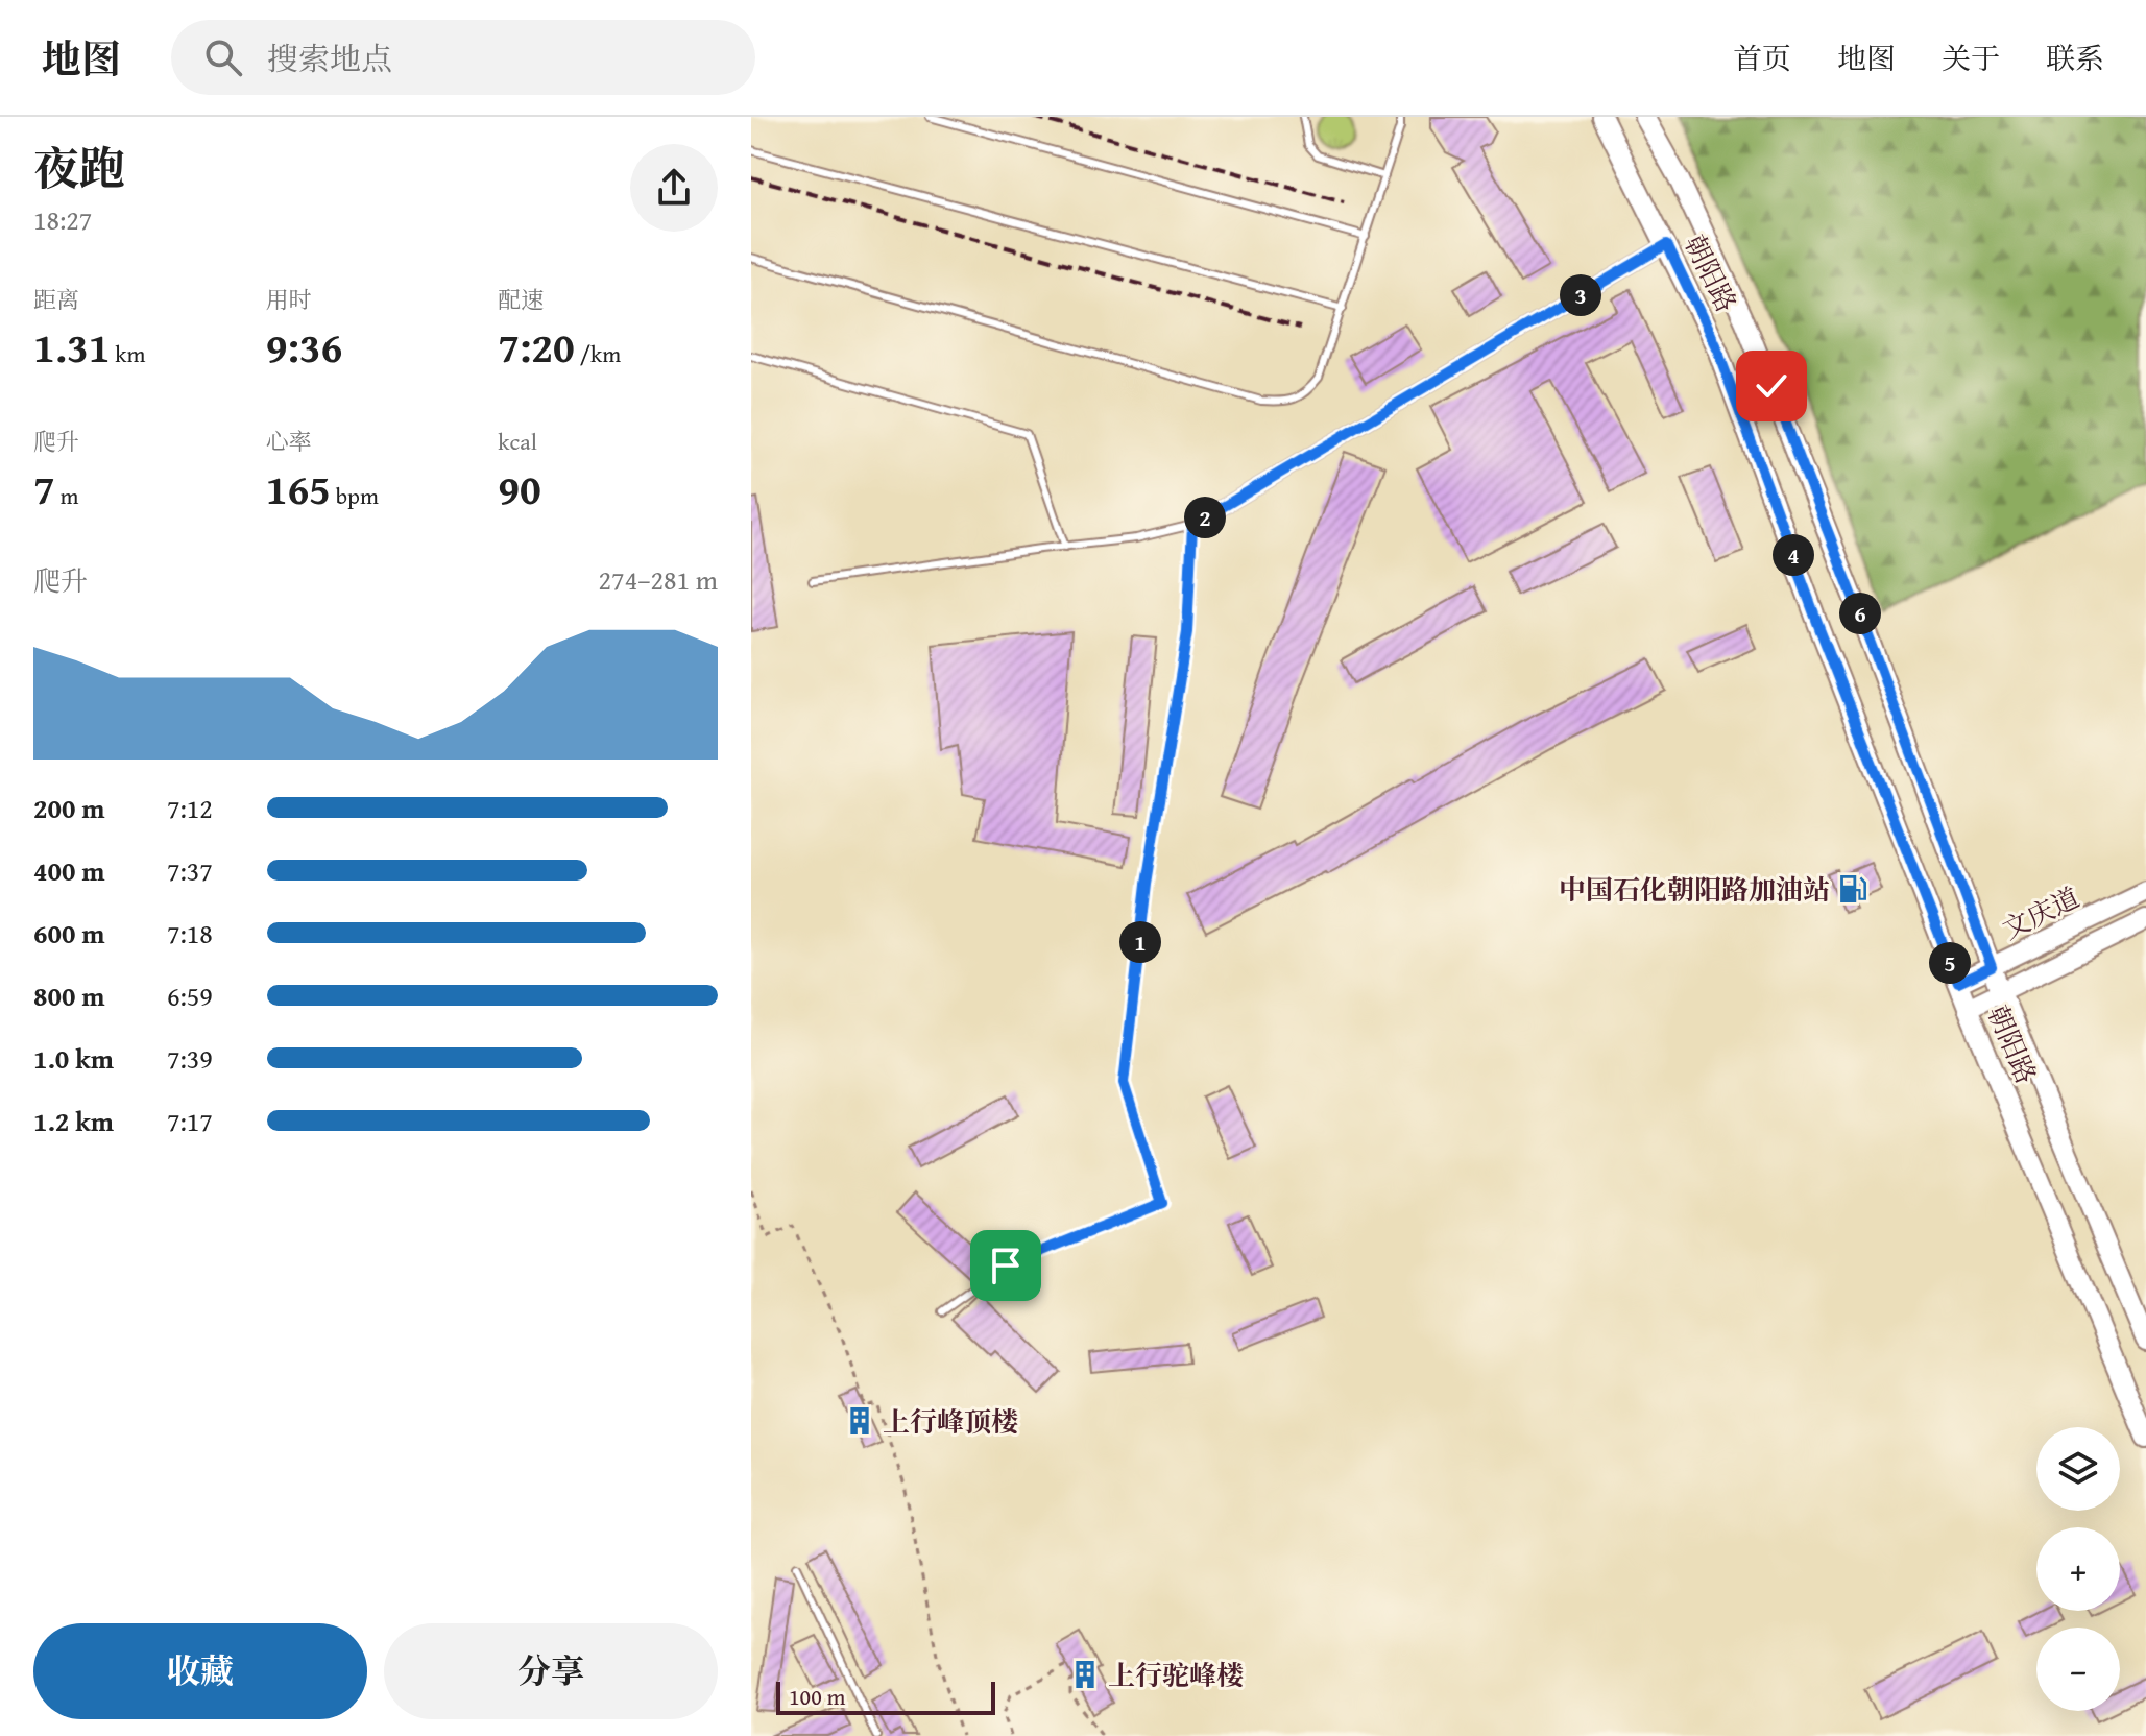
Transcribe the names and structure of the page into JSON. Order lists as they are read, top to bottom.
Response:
{
  "streets": {
    "main road": ["朝阳路", "文庆道"]
  },
  "crossings": [
    ["朝阳路", "文庆道"]
  ],
  "places": {
    "fuel station": ["中国石化朝阳路加油站"],
    "building": ["上行峰顶楼", "上行驼峰楼"]
  },
  "scale_bar": "100 m",
  "page": {
    "header": "地图",
    "search": "搜索地点",
    "nav": [
      "首页",
      "地图",
      "关于",
      "联系"
    ],
    "heading": ["夜跑", "18:27"],
    "stats": [
      ["距离", "1.31 km"],
      ["用时", "9:36"],
      ["配速", "7:20 /km"],
      ["爬升", "7 m"],
      ["心率", "165 bpm"],
      ["kcal", "90"]
    ],
    "pins": [
      "3",
      "2",
      "4",
      "6",
      "1",
      "5"
    ],
    "chart": ["爬升", "274–281 m"],
    "list": [
      {
        "name": "200 m",
        "note": "7:12"
      },
      {
        "name": "400 m",
        "note": "7:37"
      },
      {
        "name": "600 m",
        "note": "7:18"
      },
      {
        "name": "800 m",
        "note": "6:59"
      },
      {
        "name": "1.0 km",
        "note": "7:39"
      },
      {
        "name": "1.2 km",
        "note": "7:17"
      }
    ],
    "map_buttons": ["+", "−"],
    "buttons": ["收藏", "分享"],
    "scale": "100 m"
  }
}
